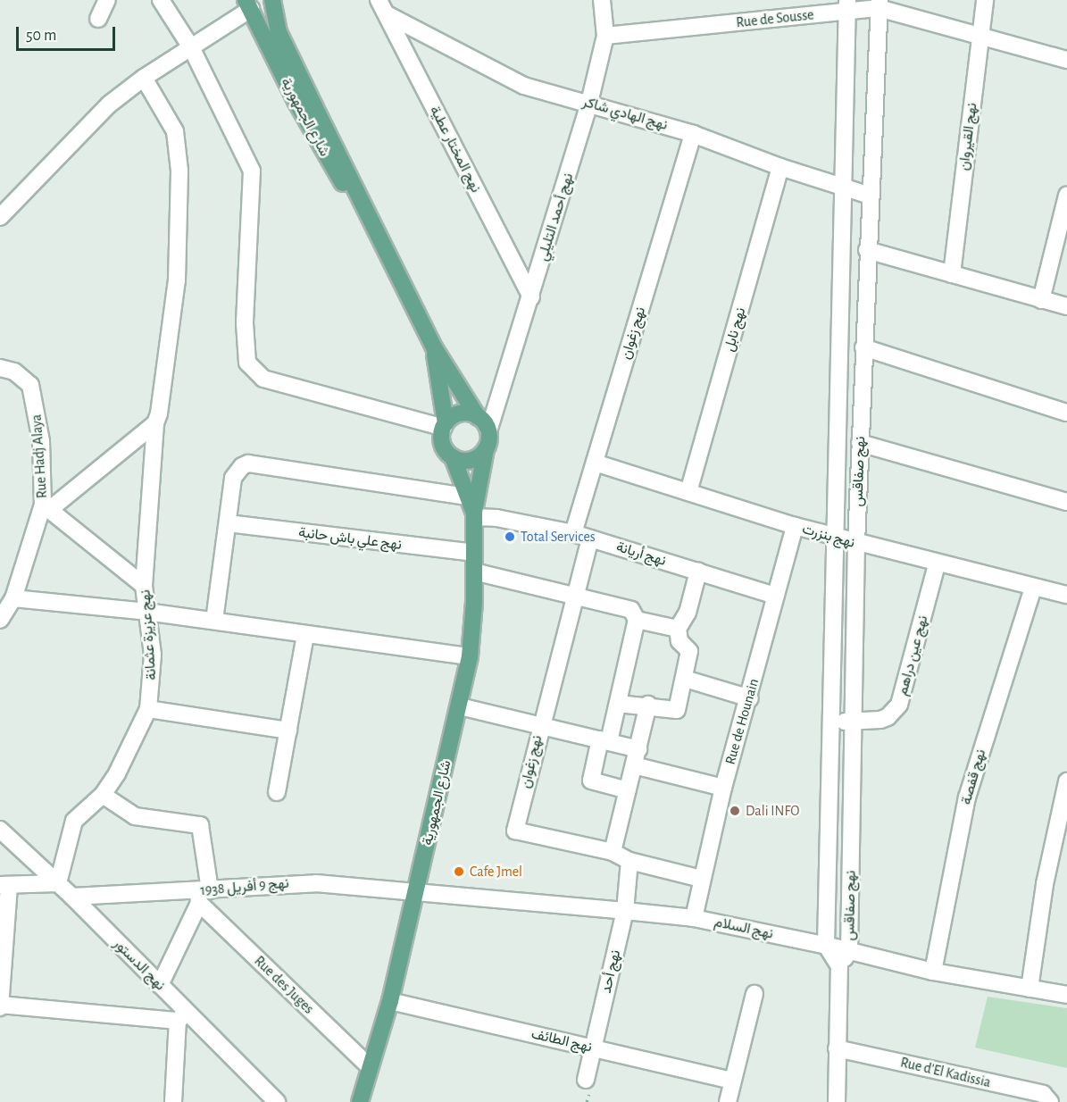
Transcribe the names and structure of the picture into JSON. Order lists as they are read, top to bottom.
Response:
{
  "streets": {
    "main road": ["شارع الجمهورية"],
    "street": [
      "Rue de Sousse",
      "نهج الهادي شاكر",
      "نهج القيروان",
      "نهج المختار عطية",
      "نهج أحمد التليلي",
      "نهج نابل",
      "نهج زغوان",
      "Rue Hadj Alaya",
      "نهج صفاقس",
      "نهج بنزرت",
      "نهج علي باش حانبة",
      "نهج أريانة",
      "نهج عزيزة عثمانة",
      "نهج عين دراهم",
      "Rue de Hounain",
      "نهج قفصة",
      "نهج 9 أفريل 1938",
      "نهج السلام",
      "نهج الدستور",
      "نهج أحد",
      "Rue des Juges",
      "نهج الطائف",
      "Rue d'El Kadissia"
    ]
  },
  "crossings": [
    ["Rue de Sousse", "نهج القيروان"],
    ["Rue de Sousse", "نهج أحمد التليلي"],
    ["Rue de Sousse", "نهج صفاقس"],
    ["نهج الهادي شاكر", "نهج المختار عطية"],
    ["نهج الهادي شاكر", "نهج أحمد التليلي"],
    ["نهج الهادي شاكر", "نهج نابل"],
    ["نهج الهادي شاكر", "نهج زغوان"],
    ["نهج الهادي شاكر", "نهج صفاقس"],
    ["شارع الجمهورية", "نهج علي باش حانبة"],
    ["شارع الجمهورية", "نهج أريانة"],
    ["شارع الجمهورية", "نهج 9 أفريل 1938"],
    ["شارع الجمهورية", "نهج السلام"],
    ["شارع الجمهورية", "Rue des Juges"],
    ["شارع الجمهورية", "نهج الطائف"],
    ["نهج المختار عطية", "نهج أحمد التليلي"],
    ["نهج نابل", "نهج بنزرت"],
    ["نهج زغوان", "نهج بنزرت"],
    ["نهج زغوان", "نهج أريانة"],
    ["نهج صفاقس", "نهج بنزرت"],
    ["نهج صفاقس", "نهج عين دراهم"],
    ["نهج صفاقس", "نهج السلام"],
    ["نهج بنزرت", "نهج عين دراهم"],
    ["نهج بنزرت", "Rue de Hounain"],
    ["نهج بنزرت", "نهج قفصة"],
    ["نهج علي باش حانبة", "نهج أريانة"],
    ["نهج أريانة", "Rue de Hounain"],
    ["نهج عزيزة عثمانة", "نهج الدستور"],
    ["Rue de Hounain", "نهج السلام"],
    ["نهج قفصة", "نهج السلام"],
    ["نهج 9 أفريل 1938", "نهج السلام"],
    ["نهج 9 أفريل 1938", "نهج الدستور"],
    ["نهج 9 أفريل 1938", "Rue des Juges"],
    ["نهج السلام", "نهج أحد"],
    ["نهج أحد", "نهج الطائف"]
  ],
  "places": ["Total Services", "Dali INFO", "Cafe Jmel"],
  "scale_bar": "50 m"
}
